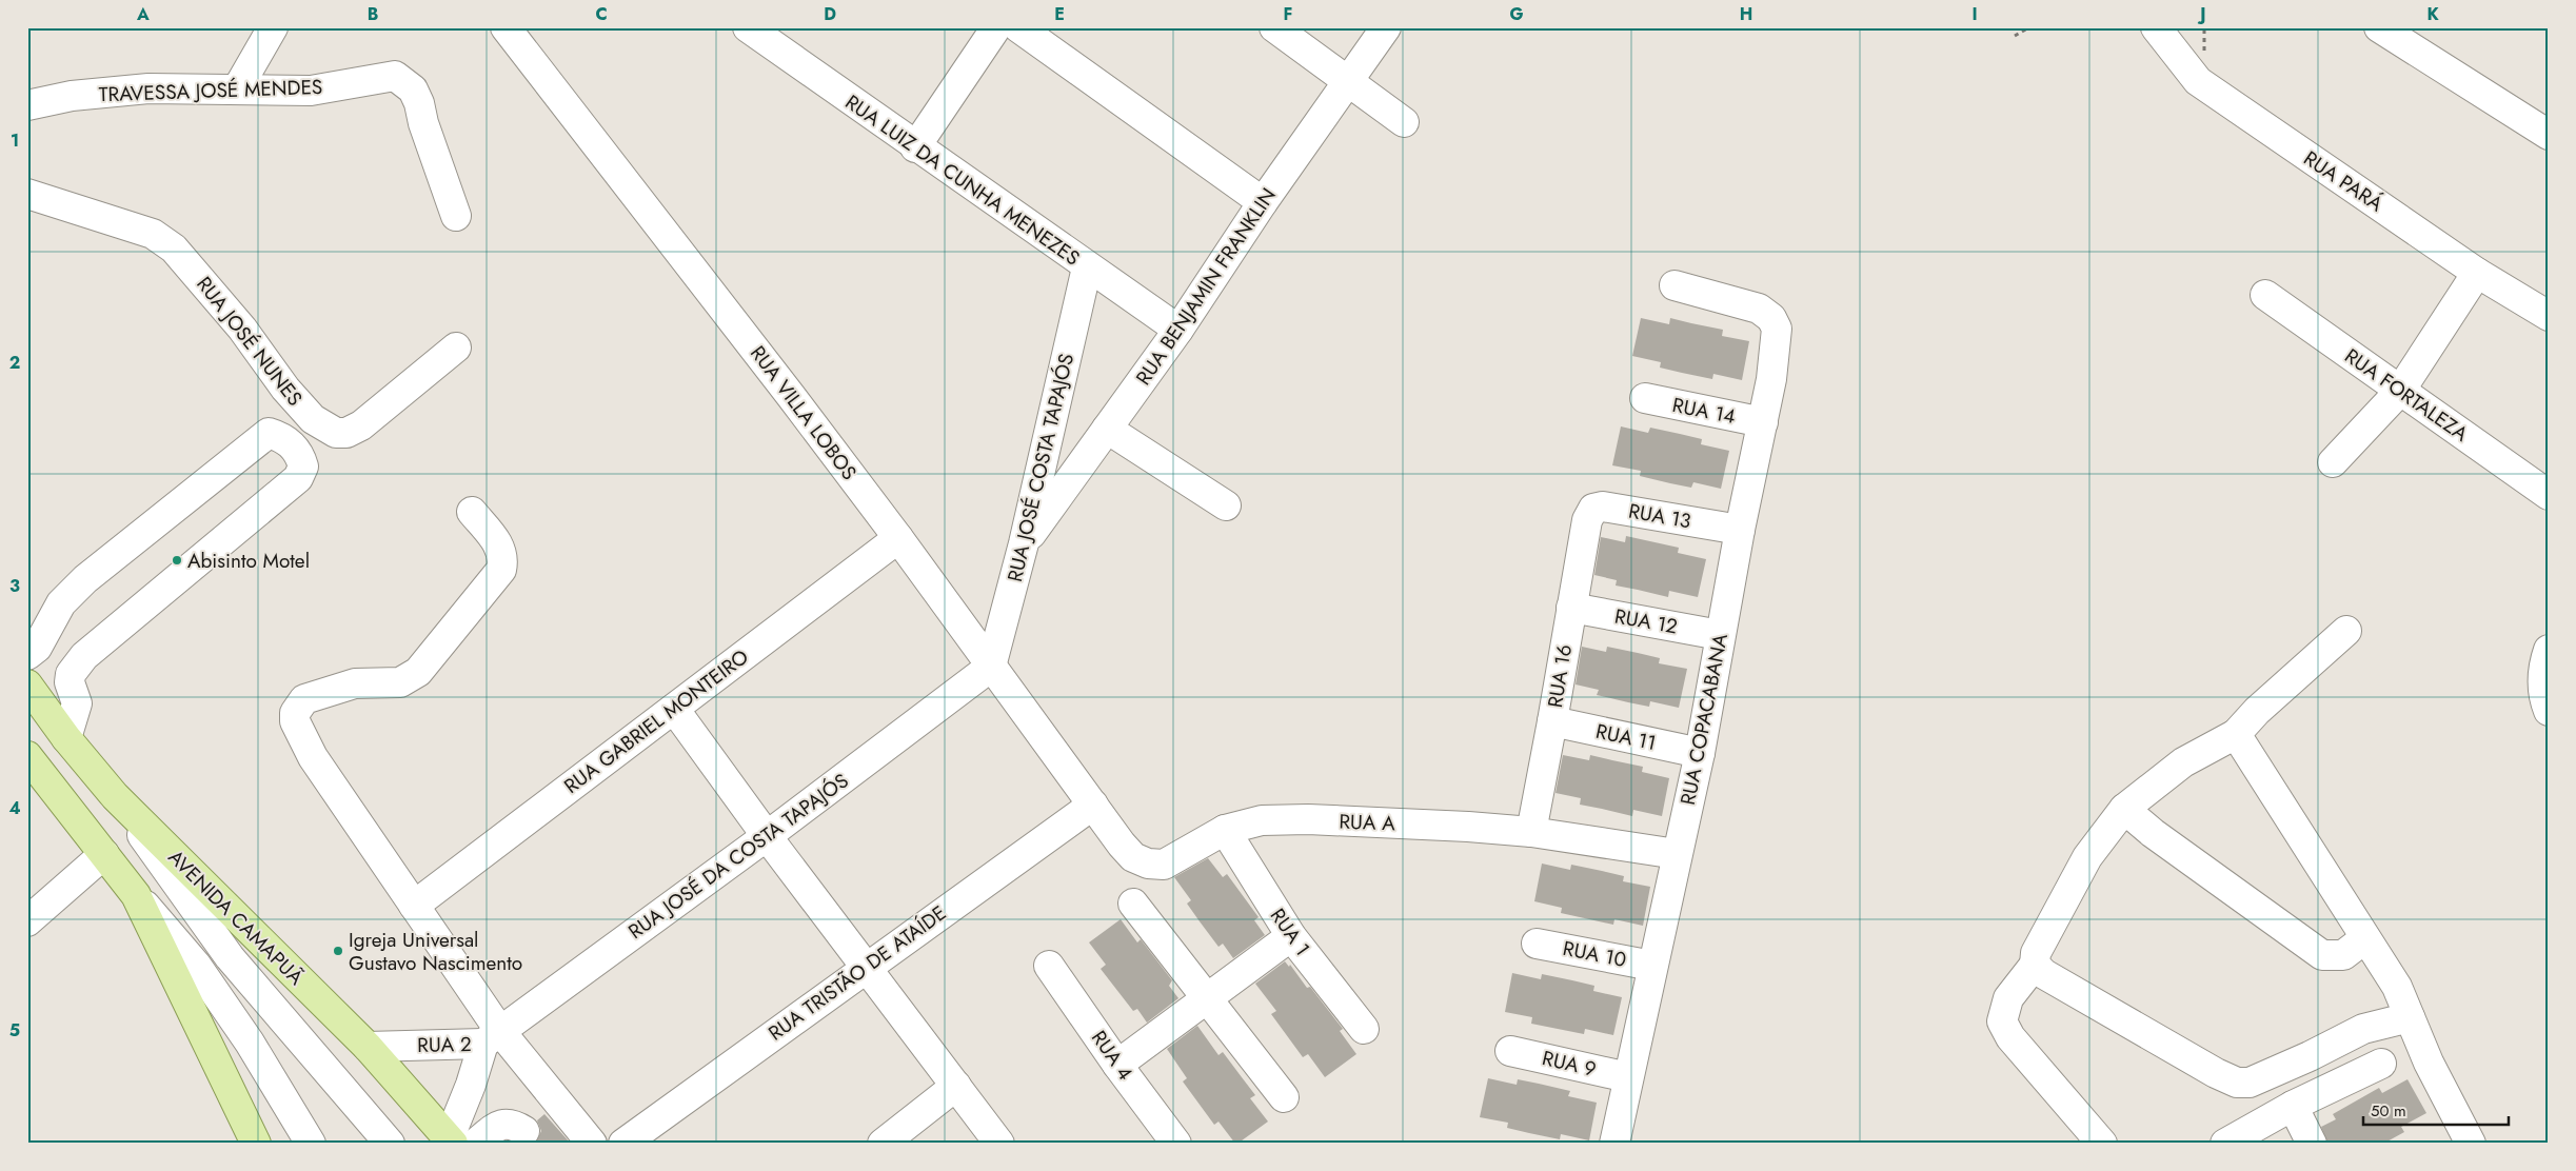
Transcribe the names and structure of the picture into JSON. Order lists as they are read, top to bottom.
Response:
{
  "streets": {
    "main road": ["AVENIDA CAMAPUÃ"],
    "street": [
      "TRAVESSA JOSÉ MENDES",
      "RUA LUIZ DA CUNHA MENEZES",
      "RUA PARÁ",
      "RUA BENJAMIN FRANKLIN",
      "RUA JOSÉ NUNES",
      "RUA FORTALEZA",
      "RUA 14",
      "RUA VILLA LOBOS",
      "RUA JOSÉ COSTA TAPAJÓS",
      "RUA 13",
      "RUA 12",
      "RUA 16",
      "RUA COPACABANA",
      "RUA GABRIEL MONTEIRO",
      "RUA 11",
      "RUA A",
      "RUA JOSÉ DA COSTA TAPAJÓS",
      "RUA 1",
      "RUA 10",
      "RUA TRISTÃO DE ATAÍDE",
      "RUA 2",
      "RUA 4",
      "RUA 9"
    ]
  },
  "crossings": [
    ["RUA LUIZ DA CUNHA MENEZES", "RUA BENJAMIN FRANKLIN"],
    ["RUA LUIZ DA CUNHA MENEZES", "RUA JOSÉ COSTA TAPAJÓS"],
    ["RUA BENJAMIN FRANKLIN", "RUA JOSÉ COSTA TAPAJÓS"],
    ["RUA 14", "RUA COPACABANA"],
    ["RUA VILLA LOBOS", "RUA JOSÉ COSTA TAPAJÓS"],
    ["RUA VILLA LOBOS", "RUA GABRIEL MONTEIRO"],
    ["RUA VILLA LOBOS", "RUA A"],
    ["RUA VILLA LOBOS", "RUA JOSÉ DA COSTA TAPAJÓS"],
    ["RUA VILLA LOBOS", "RUA TRISTÃO DE ATAÍDE"],
    ["RUA JOSÉ COSTA TAPAJÓS", "RUA JOSÉ DA COSTA TAPAJÓS"],
    ["RUA 13", "RUA 16"],
    ["RUA 13", "RUA COPACABANA"],
    ["RUA 12", "RUA 16"],
    ["RUA 12", "RUA COPACABANA"],
    ["RUA 16", "RUA 11"],
    ["RUA 16", "RUA A"],
    ["RUA COPACABANA", "RUA 11"],
    ["RUA COPACABANA", "RUA A"],
    ["RUA COPACABANA", "RUA 10"],
    ["RUA COPACABANA", "RUA 9"],
    ["RUA A", "RUA 1"],
    ["RUA A", "RUA TRISTÃO DE ATAÍDE"],
    ["RUA JOSÉ DA COSTA TAPAJÓS", "RUA 2"],
    ["AVENIDA CAMAPUÃ", "RUA 2"]
  ],
  "places": ["Abisinto Motel", "Igreja Universal Gustavo Nascimento"],
  "scale_bar": "50 m",
  "grid": {
    "columns": [
      "A",
      "B",
      "C",
      "D",
      "E",
      "F",
      "G",
      "H",
      "I",
      "J",
      "K"
    ],
    "rows": [
      "1",
      "2",
      "3",
      "4",
      "5"
    ]
  }
}
